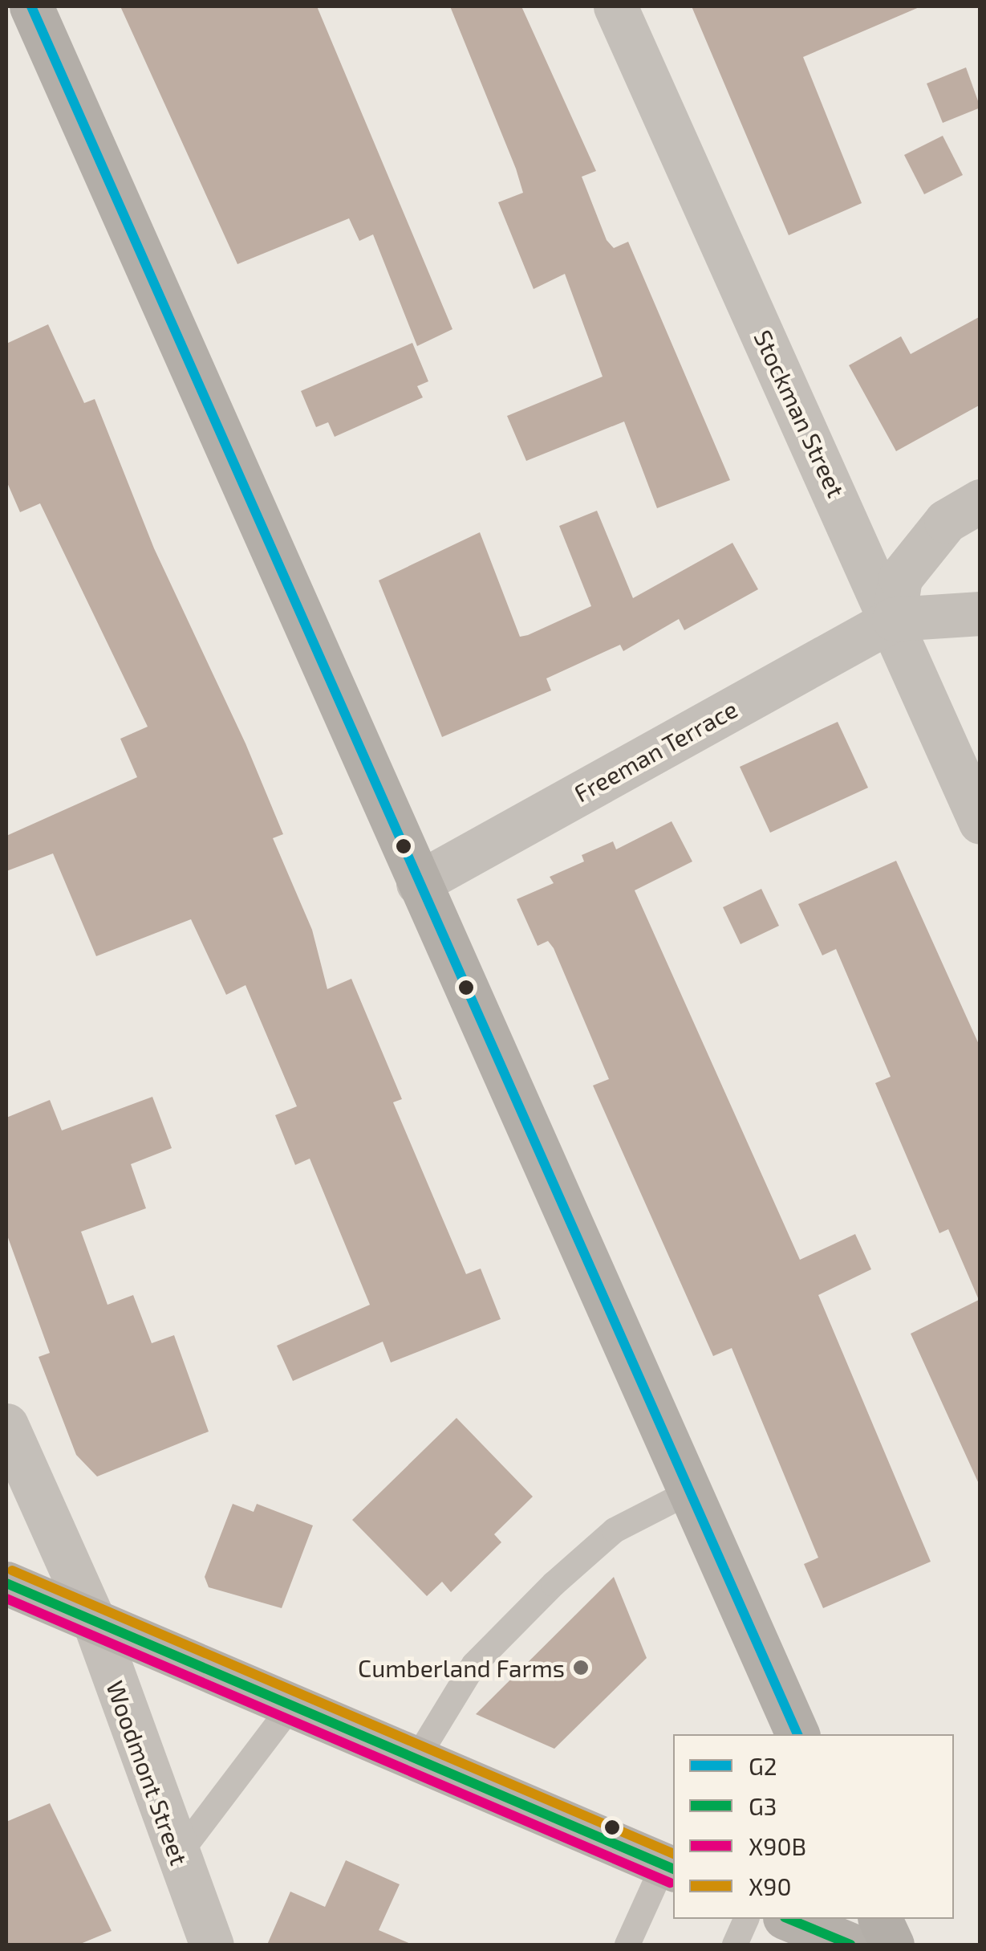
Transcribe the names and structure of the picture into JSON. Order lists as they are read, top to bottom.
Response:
{
  "streets": {
    "street": ["Stockman Street", "Freeman Terrace", "Woodmont Street"]
  },
  "crossings": [
    ["Stockman Street", "Freeman Terrace"]
  ],
  "places": ["Cumberland Farms"],
  "lines": [
    "transit line G2",
    "transit line X90",
    "transit line G3",
    "transit line X90B"
  ],
  "legend": [
    "G2",
    "G3",
    "X90B",
    "X90"
  ]
}
